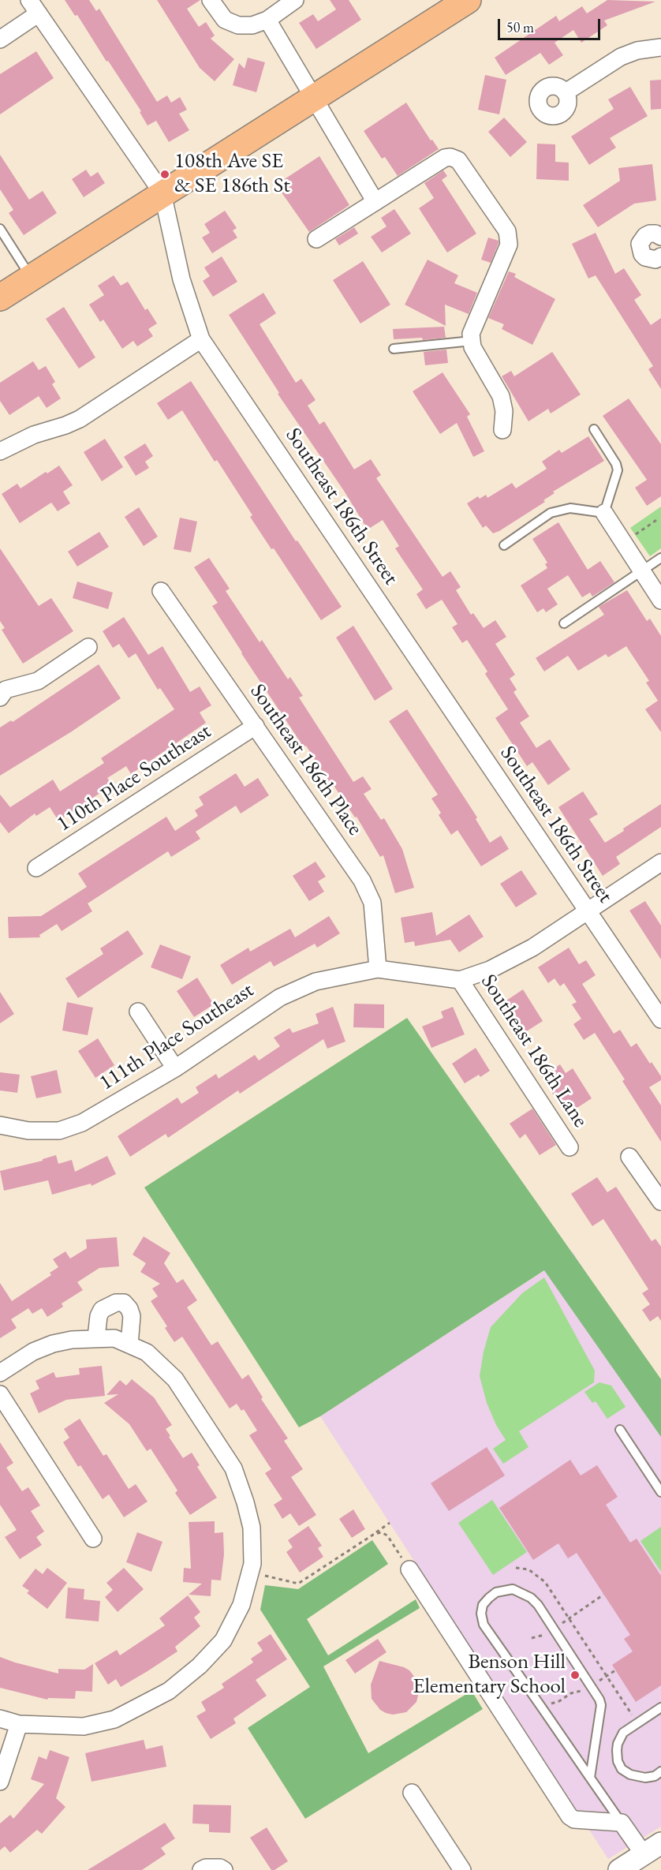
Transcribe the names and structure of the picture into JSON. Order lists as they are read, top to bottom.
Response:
{
  "streets": {
    "street": [
      "Southeast 186th Street",
      "Southeast 186th Place",
      "110th Place Southeast",
      "111th Place Southeast",
      "Southeast 186th Lane"
    ]
  },
  "crossings": [
    ["Southeast 186th Place", "110th Place Southeast"],
    ["Southeast 186th Place", "111th Place Southeast"]
  ],
  "places": ["108th Ave SE & SE 186th St", "Benson Hill Elementary School"],
  "scale_bar": "50 m"
}
